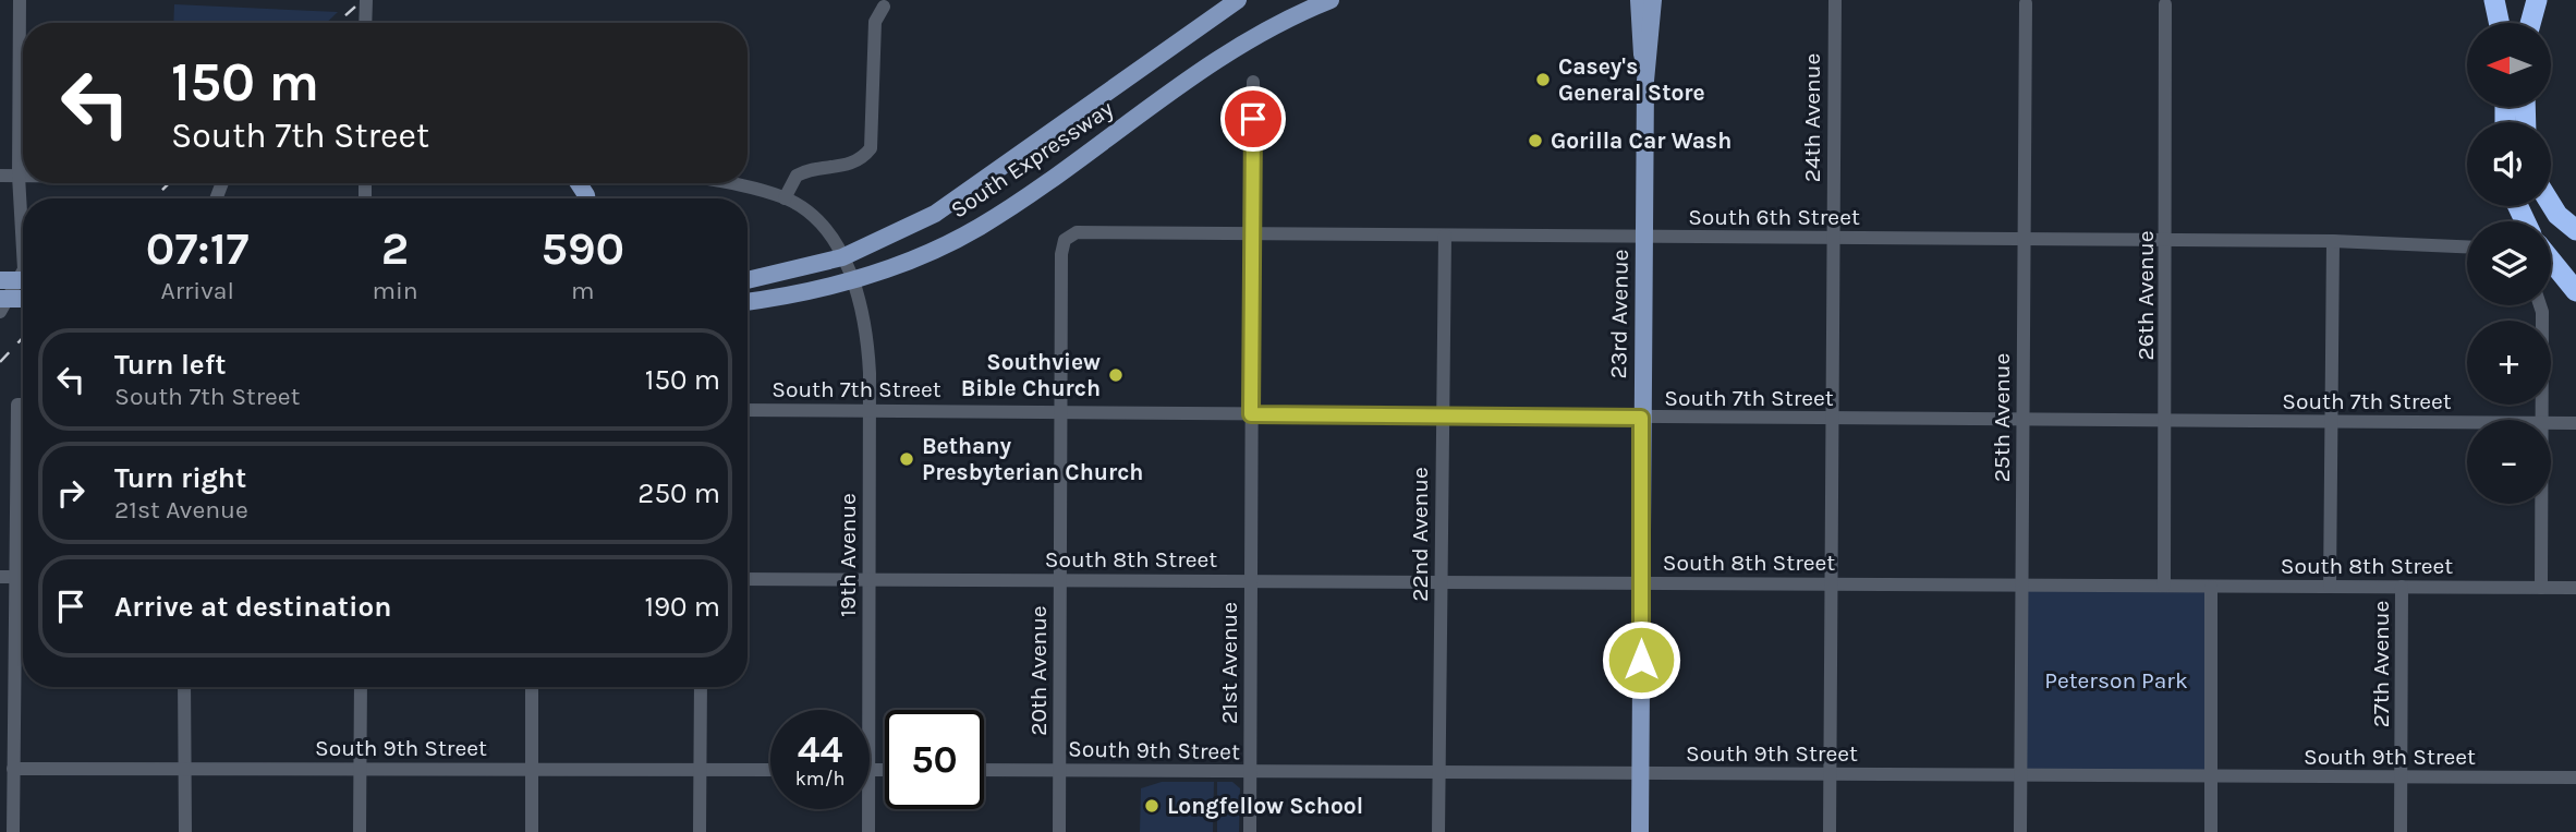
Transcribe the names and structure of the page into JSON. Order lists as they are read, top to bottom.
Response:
{
  "streets": {
    "main road": ["South Expressway", "23rd Avenue"],
    "street": [
      "24th Avenue",
      "South 6th Street",
      "26th Avenue",
      "South 7th Street",
      "25th Avenue",
      "22nd Avenue",
      "19th Avenue",
      "South 8th Street",
      "21st Avenue",
      "27th Avenue",
      "20th Avenue",
      "South 9th Street"
    ]
  },
  "crossings": [
    ["24th Avenue", "South 6th Street"],
    ["24th Avenue", "South 7th Street"],
    ["24th Avenue", "South 8th Street"],
    ["24th Avenue", "South 9th Street"],
    ["South Expressway", "19th Avenue"],
    ["South 6th Street", "26th Avenue"],
    ["South 6th Street", "23rd Avenue"],
    ["South 6th Street", "25th Avenue"],
    ["South 6th Street", "22nd Avenue"],
    ["South 6th Street", "21st Avenue"],
    ["South 6th Street", "20th Avenue"],
    ["26th Avenue", "South 7th Street"],
    ["26th Avenue", "South 8th Street"],
    ["23rd Avenue", "South 7th Street"],
    ["23rd Avenue", "South 8th Street"],
    ["23rd Avenue", "South 9th Street"],
    ["South 7th Street", "25th Avenue"],
    ["South 7th Street", "22nd Avenue"],
    ["South 7th Street", "19th Avenue"],
    ["South 7th Street", "21st Avenue"],
    ["South 7th Street", "20th Avenue"],
    ["25th Avenue", "South 8th Street"],
    ["25th Avenue", "South 9th Street"],
    ["22nd Avenue", "South 8th Street"],
    ["22nd Avenue", "South 9th Street"],
    ["19th Avenue", "South 8th Street"],
    ["South 8th Street", "21st Avenue"],
    ["South 8th Street", "27th Avenue"],
    ["South 8th Street", "20th Avenue"],
    ["21st Avenue", "South 9th Street"],
    ["27th Avenue", "South 9th Street"],
    ["20th Avenue", "South 9th Street"]
  ],
  "parks": ["Peterson Park"],
  "places": [
    "Casey's General Store",
    "Gorilla Car Wash",
    "Southview Bible Church",
    "Bethany Presbyterian Church",
    "Longfellow School"
  ],
  "north": "left",
  "page": {
    "map_buttons": ["+", "−"],
    "turn": ["150 m", "South 7th Street"],
    "eta": [
      "07:17",
      "Arrival",
      "2",
      "min",
      "590",
      "m"
    ],
    "list": [
      {
        "name": "Turn left",
        "note": "South 7th Street",
        "value": "150 m"
      },
      {
        "name": "Turn right",
        "note": "21st Avenue",
        "value": "250 m"
      },
      {
        "name": "Arrive at destination",
        "value": "190 m"
      }
    ],
    "speed": "44 km/h",
    "limit": "50"
  }
}
